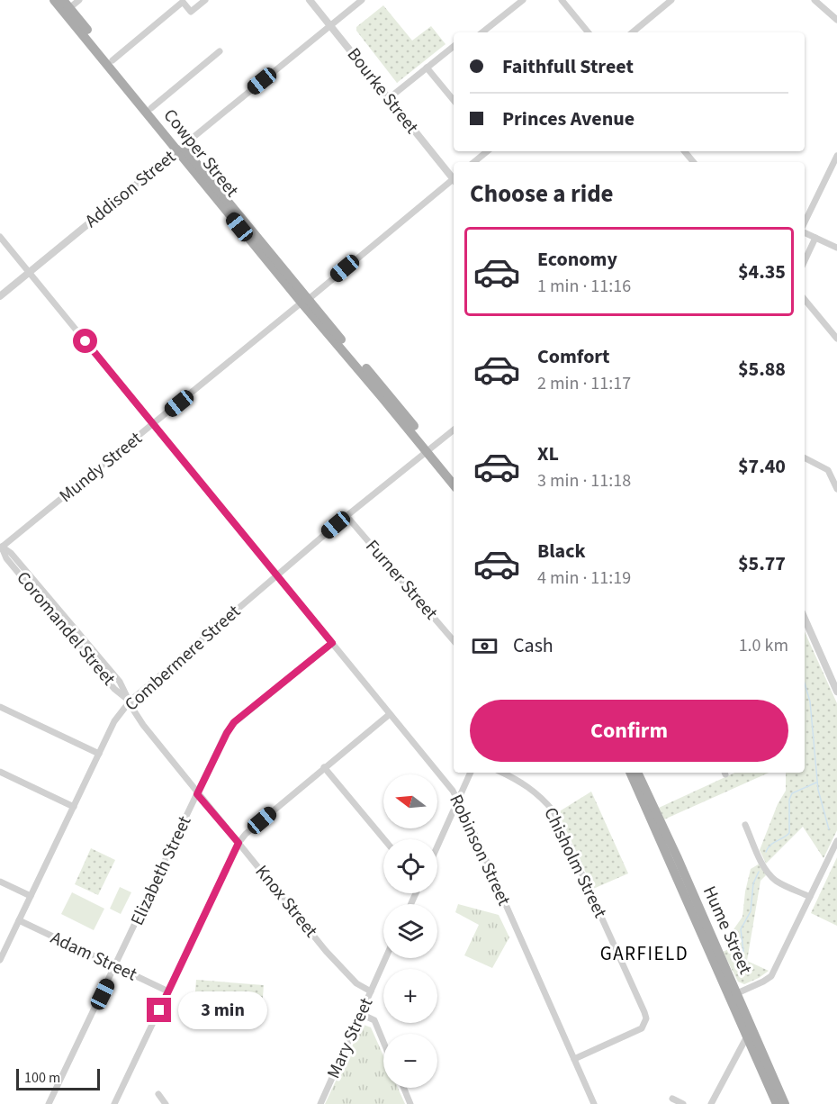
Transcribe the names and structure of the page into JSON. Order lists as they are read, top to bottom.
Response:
{
  "streets": {
    "main road": ["Cowper Street", "Hume Street"],
    "street": [
      "Bourke Street",
      "Addison Street",
      "Mundy Street",
      "Furner Street",
      "Coromandel Street",
      "Combermere Street",
      "Robinson Street",
      "Chisholm Street",
      "Elizabeth Street",
      "Knox Street",
      "Adam Street",
      "Mary Street"
    ]
  },
  "crossings": [
    ["Bourke Street", "Addison Street"],
    ["Cowper Street", "Addison Street"],
    ["Cowper Street", "Mundy Street"],
    ["Cowper Street", "Combermere Street"],
    ["Addison Street", "Robinson Street"],
    ["Mundy Street", "Coromandel Street"],
    ["Mundy Street", "Robinson Street"],
    ["Furner Street", "Combermere Street"],
    ["Coromandel Street", "Combermere Street"],
    ["Coromandel Street", "Knox Street"],
    ["Combermere Street", "Robinson Street"],
    ["Combermere Street", "Knox Street"],
    ["Combermere Street", "Adam Street"],
    ["Robinson Street", "Chisholm Street"],
    ["Robinson Street", "Elizabeth Street"],
    ["Elizabeth Street", "Knox Street"],
    ["Elizabeth Street", "Adam Street"],
    ["Knox Street", "Mary Street"]
  ],
  "districts": ["GARFIELD"],
  "scale_bar": "100 m",
  "north": "left",
  "page": {
    "banner": ["Faithfull Street", "Princes Avenue"],
    "heading": "Choose a ride",
    "list": [
      {
        "name": "Economy",
        "note": "1 min · 11:16",
        "value": "$4.35"
      },
      {
        "name": "Comfort",
        "note": "2 min · 11:17",
        "value": "$5.88"
      },
      {
        "name": "XL",
        "note": "3 min · 11:18",
        "value": "$7.40"
      },
      {
        "name": "Black",
        "note": "4 min · 11:19",
        "value": "$5.77"
      }
    ],
    "pay": ["Cash", "1.0 km"],
    "buttons": "Confirm",
    "map_buttons": ["+", "−"],
    "bubble": "3 min",
    "scale": "100 m"
  }
}
